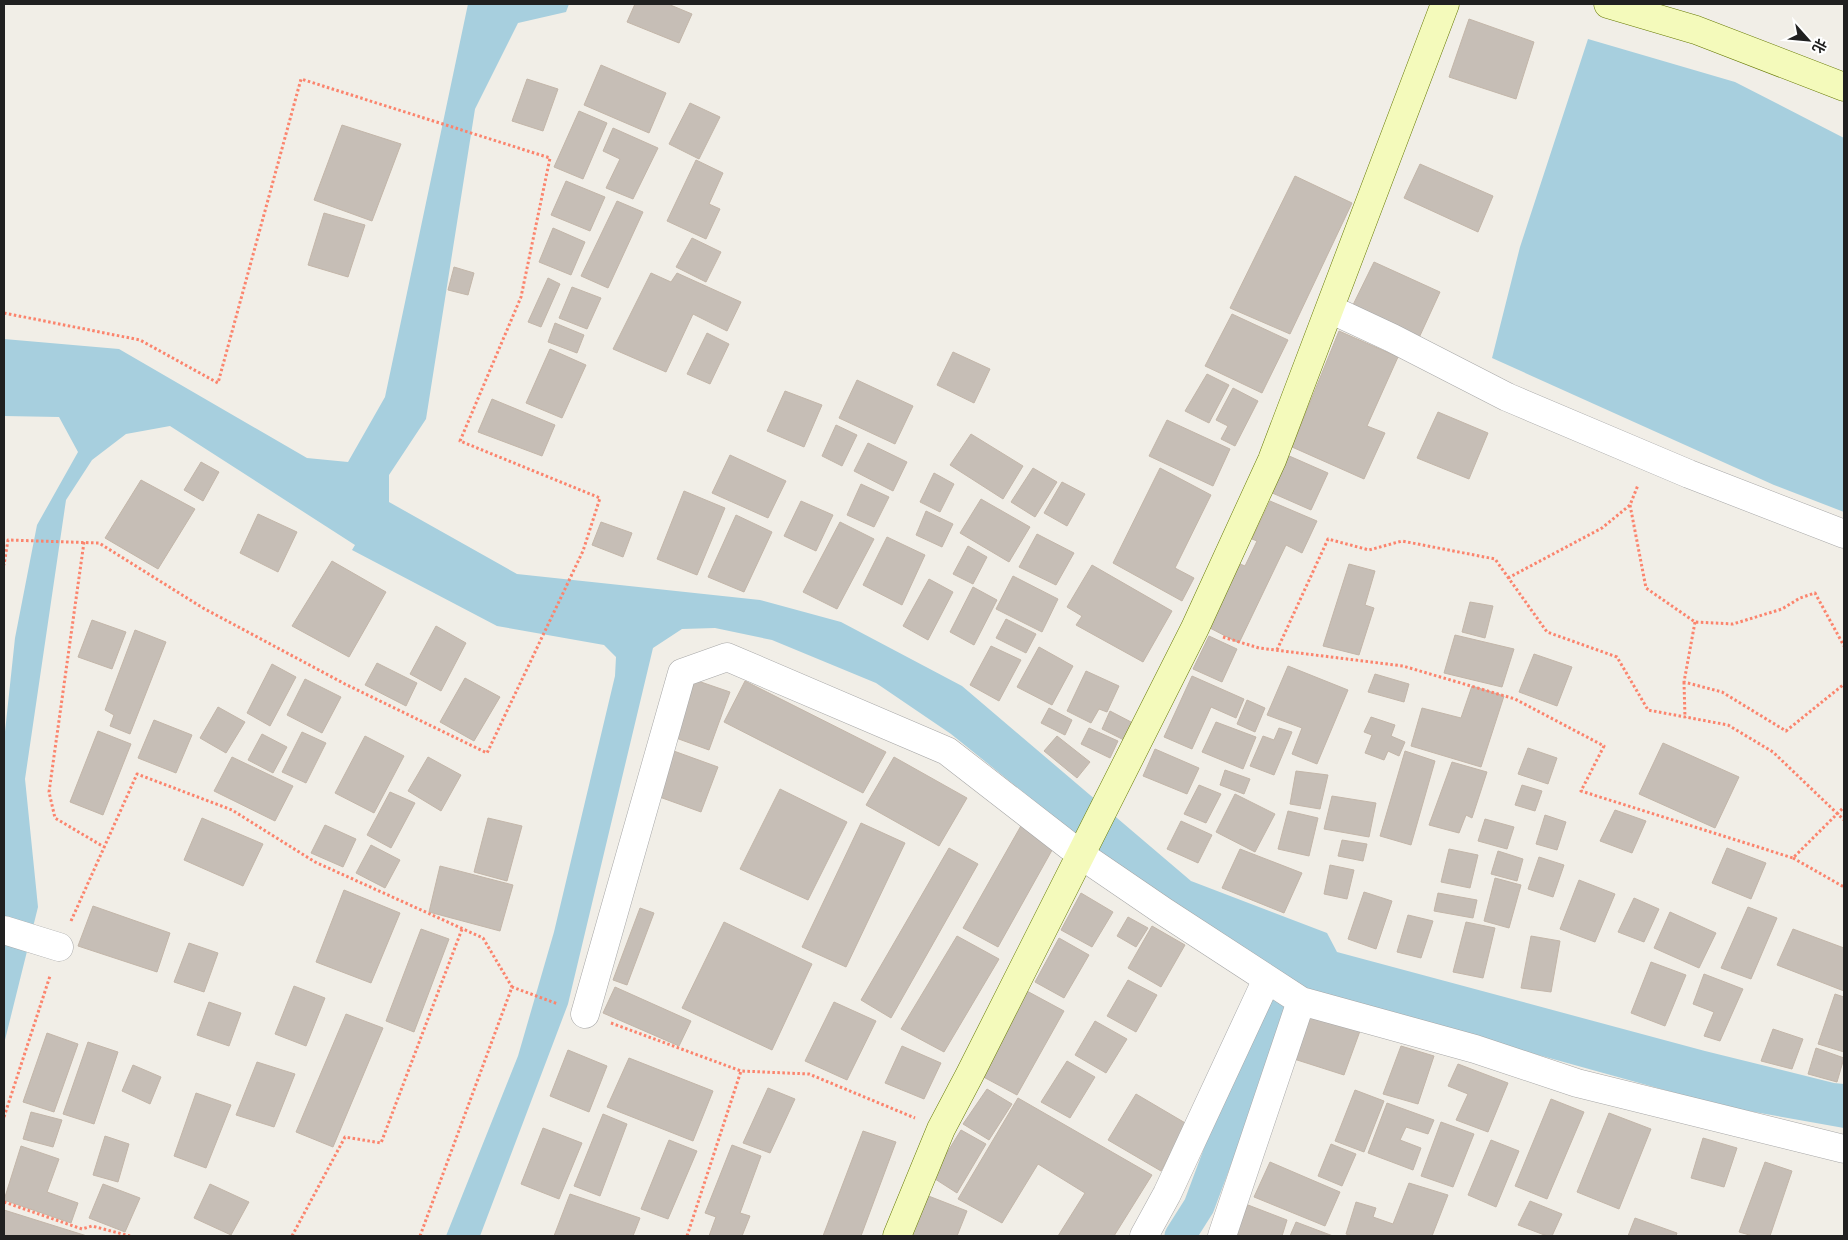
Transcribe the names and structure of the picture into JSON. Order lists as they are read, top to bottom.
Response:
{
  "north": "bottom right"
}
